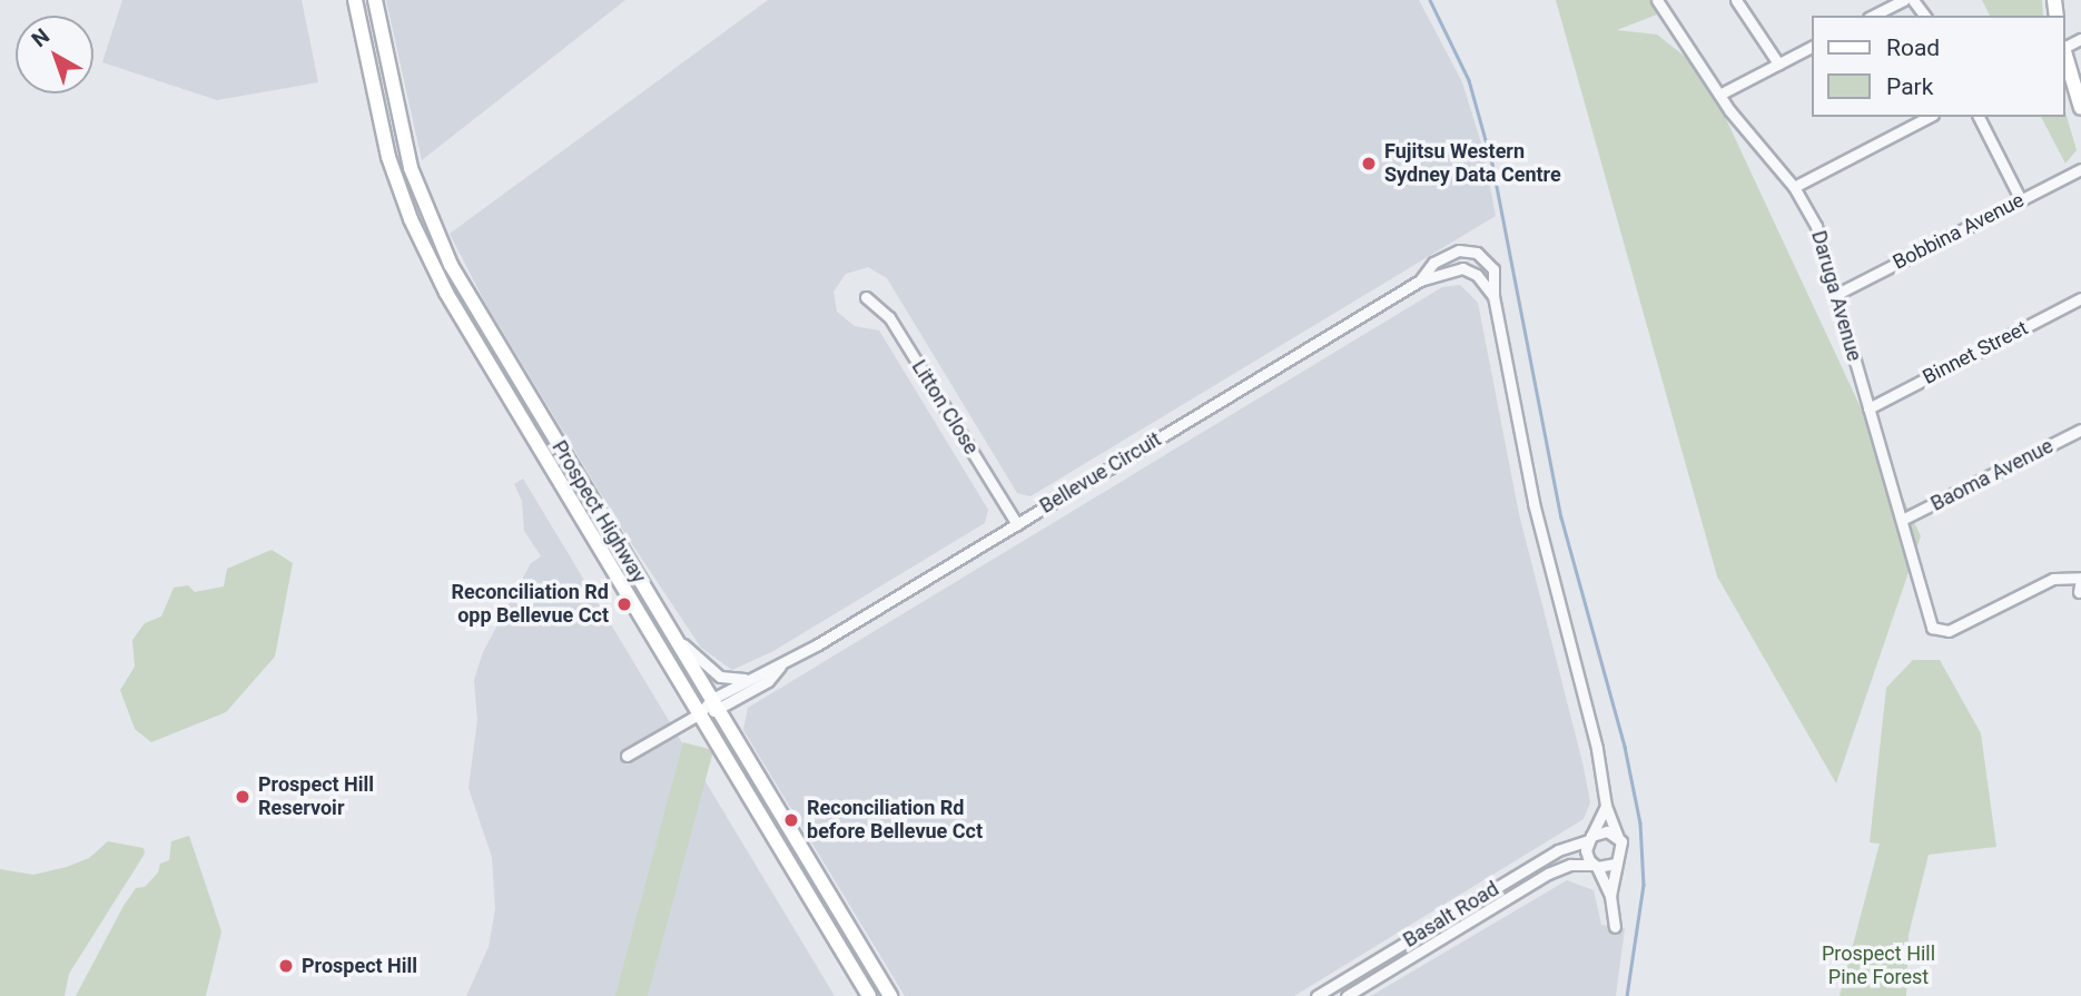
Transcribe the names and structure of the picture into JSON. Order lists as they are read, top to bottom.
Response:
{
  "streets": {
    "main road": ["Prospect Highway"],
    "street": [
      "Bobbina Avenue",
      "Daruga Avenue",
      "Binnet Street",
      "Litton Close",
      "Bellevue Circuit",
      "Baoma Avenue",
      "Basalt Road"
    ]
  },
  "crossings": [
    ["Bobbina Avenue", "Daruga Avenue"],
    ["Daruga Avenue", "Binnet Street"],
    ["Daruga Avenue", "Baoma Avenue"],
    ["Litton Close", "Bellevue Circuit"],
    ["Bellevue Circuit", "Prospect Highway"],
    ["Bellevue Circuit", "Basalt Road"]
  ],
  "parks": ["Prospect Hill Pine Forest"],
  "places": [
    "Fujitsu Western Sydney Data Centre",
    "Reconciliation Rd opp Bellevue Cct",
    "Prospect Hill Reservoir",
    "Reconciliation Rd before Bellevue Cct",
    "Prospect Hill"
  ],
  "legend": ["Road", "Park"],
  "north": "top left"
}
